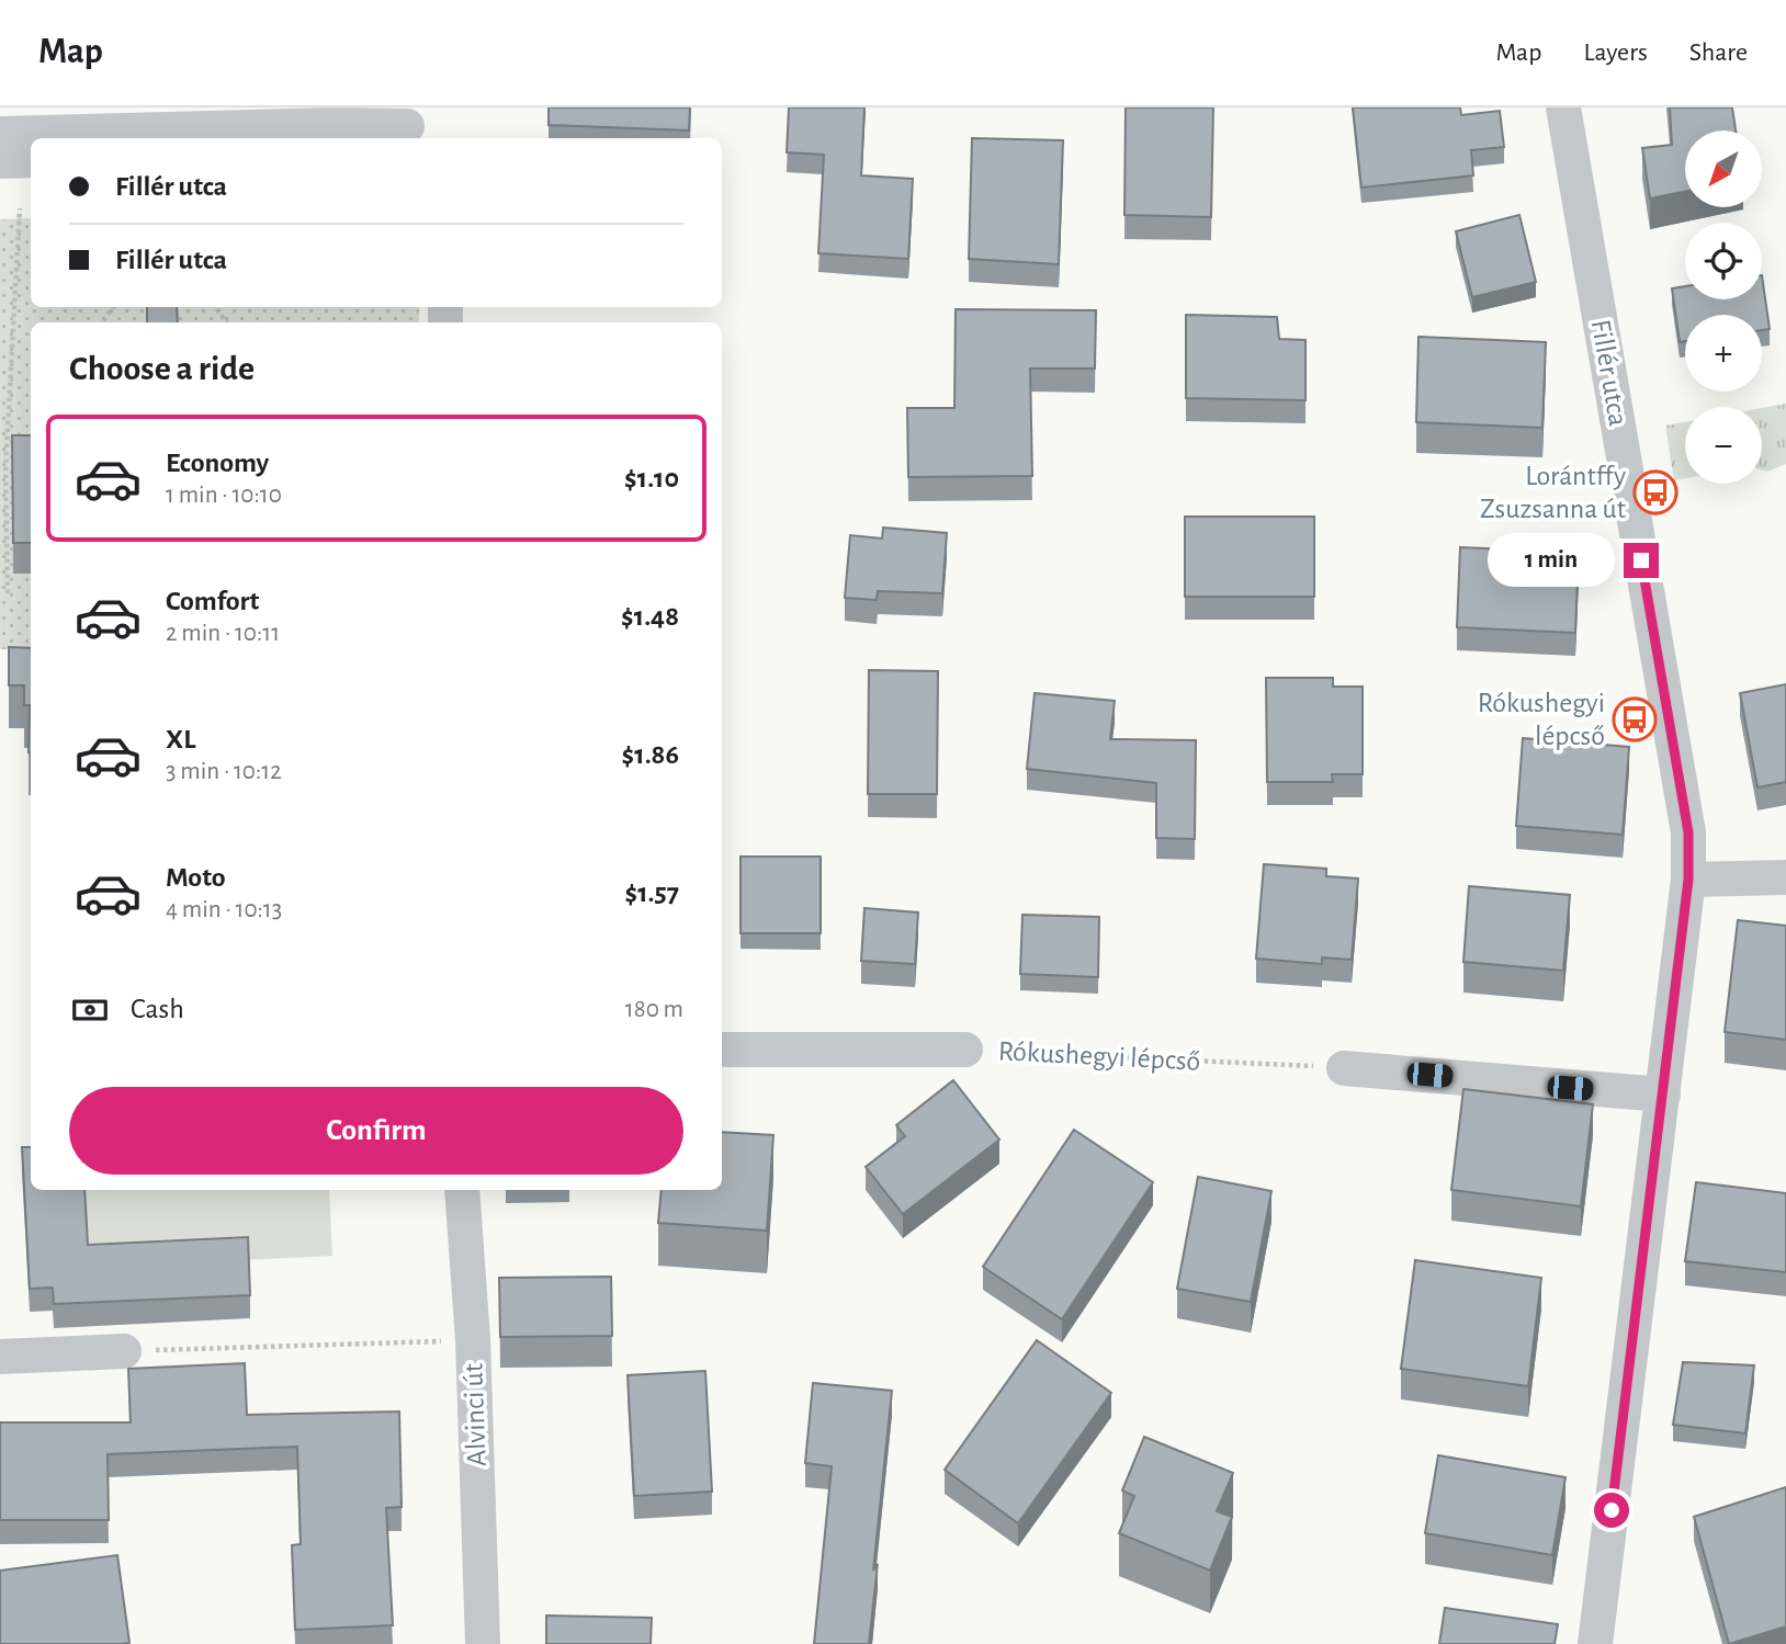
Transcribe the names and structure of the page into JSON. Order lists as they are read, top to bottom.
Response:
{
  "streets": {
    "street": ["Fillér utca", "Rókushegyi lépcső", "Alvinci út"]
  },
  "places": {
    "bus stop": ["Lorántffy Zsuzsanna út", "Rókushegyi lépcső"]
  },
  "north": "bottom left",
  "page": {
    "header": "Map",
    "nav": ["Map", "Layers", "Share"],
    "map_buttons": ["+", "−"],
    "banner": ["Fillér utca", "Fillér utca"],
    "heading": "Choose a ride",
    "list": [
      {
        "name": "Economy",
        "note": "1 min · 10:10",
        "value": "$1.10"
      },
      {
        "name": "Comfort",
        "note": "2 min · 10:11",
        "value": "$1.48"
      },
      {
        "name": "XL",
        "note": "3 min · 10:12",
        "value": "$1.86"
      },
      {
        "name": "Moto",
        "note": "4 min · 10:13",
        "value": "$1.57"
      }
    ],
    "bubble": "1 min",
    "pay": ["Cash", "180 m"],
    "buttons": "Confirm"
  }
}
